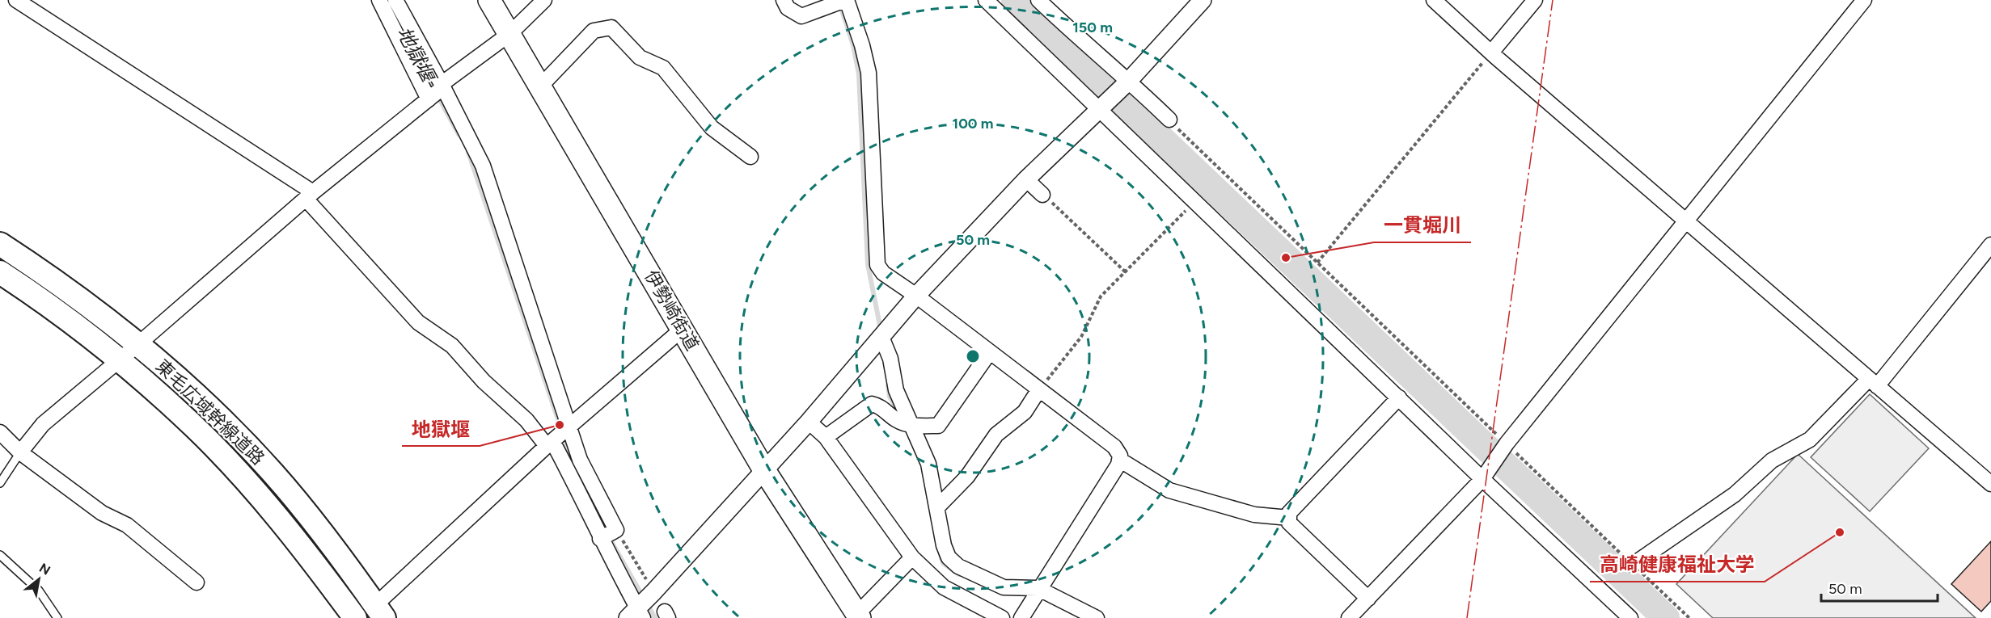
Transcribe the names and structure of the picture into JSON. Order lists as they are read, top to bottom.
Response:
{
  "streets": {
    "highway": ["東毛広域幹線道路"],
    "main road": ["伊勢崎街道"]
  },
  "water": ["地獄堰"],
  "places": ["一貫堀川", "地獄堰", "高崎健康福祉大学"],
  "scale_bar": "50 m",
  "north": "top right",
  "rings": ["150 m", "100 m", "50 m"]
}
